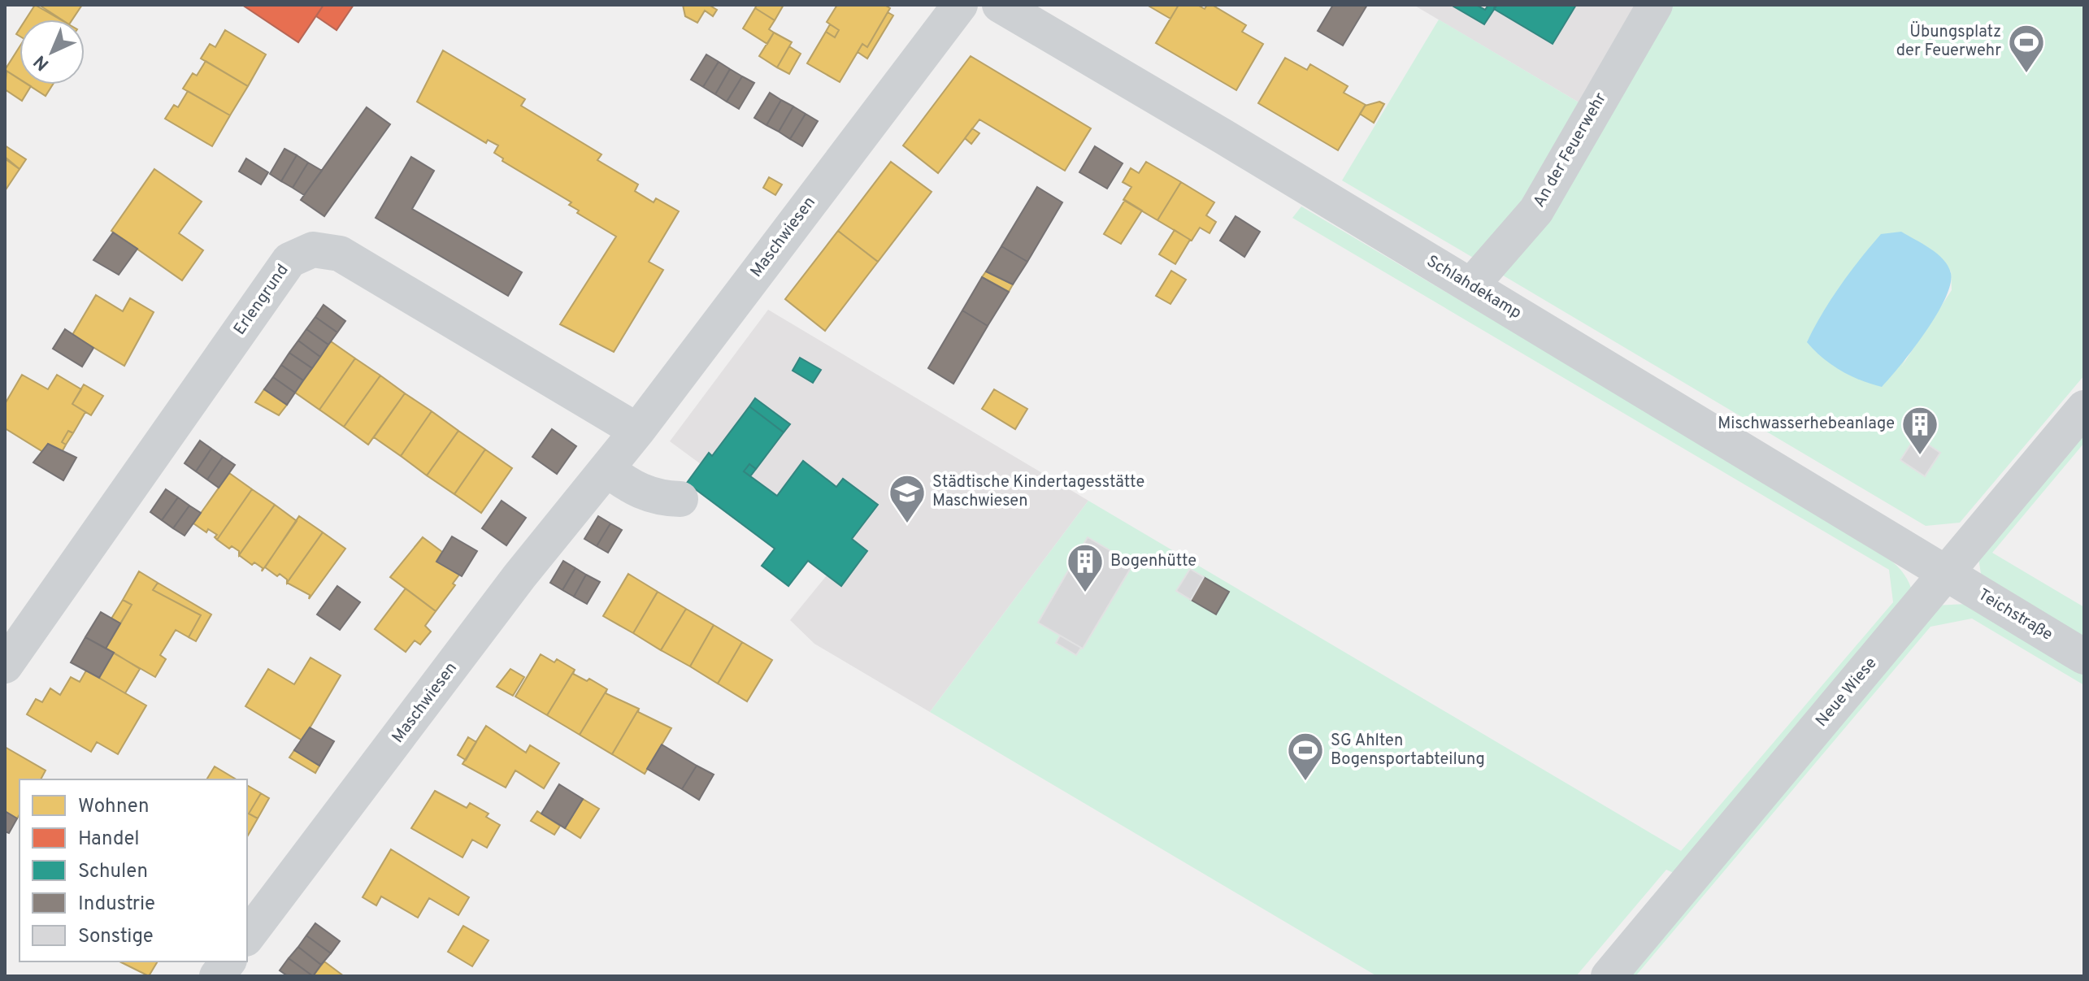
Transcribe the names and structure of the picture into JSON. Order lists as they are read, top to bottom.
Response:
{
  "streets": {
    "street": [
      "An der Feuerwehr",
      "Maschwiesen",
      "Schlahdekamp",
      "Erlengrund",
      "Teichstraße",
      "Neue Wiese"
    ]
  },
  "crossings": [
    ["An der Feuerwehr", "Schlahdekamp"],
    ["Maschwiesen", "Erlengrund"],
    ["Schlahdekamp", "Teichstraße"],
    ["Schlahdekamp", "Neue Wiese"],
    ["Teichstraße", "Neue Wiese"]
  ],
  "places": {
    "sports": ["Übungsplatz der Feuerwehr", "SG Ahlten Bogensportabteilung"],
    "building": ["Mischwasserhebeanlage", "Bogenhütte"],
    "school or university": ["Städtische Kindertagesstätte Maschwiesen"]
  },
  "legend": [
    "Wohnen",
    "Handel",
    "Schulen",
    "Industrie",
    "Sonstige"
  ],
  "north": "bottom left"
}
